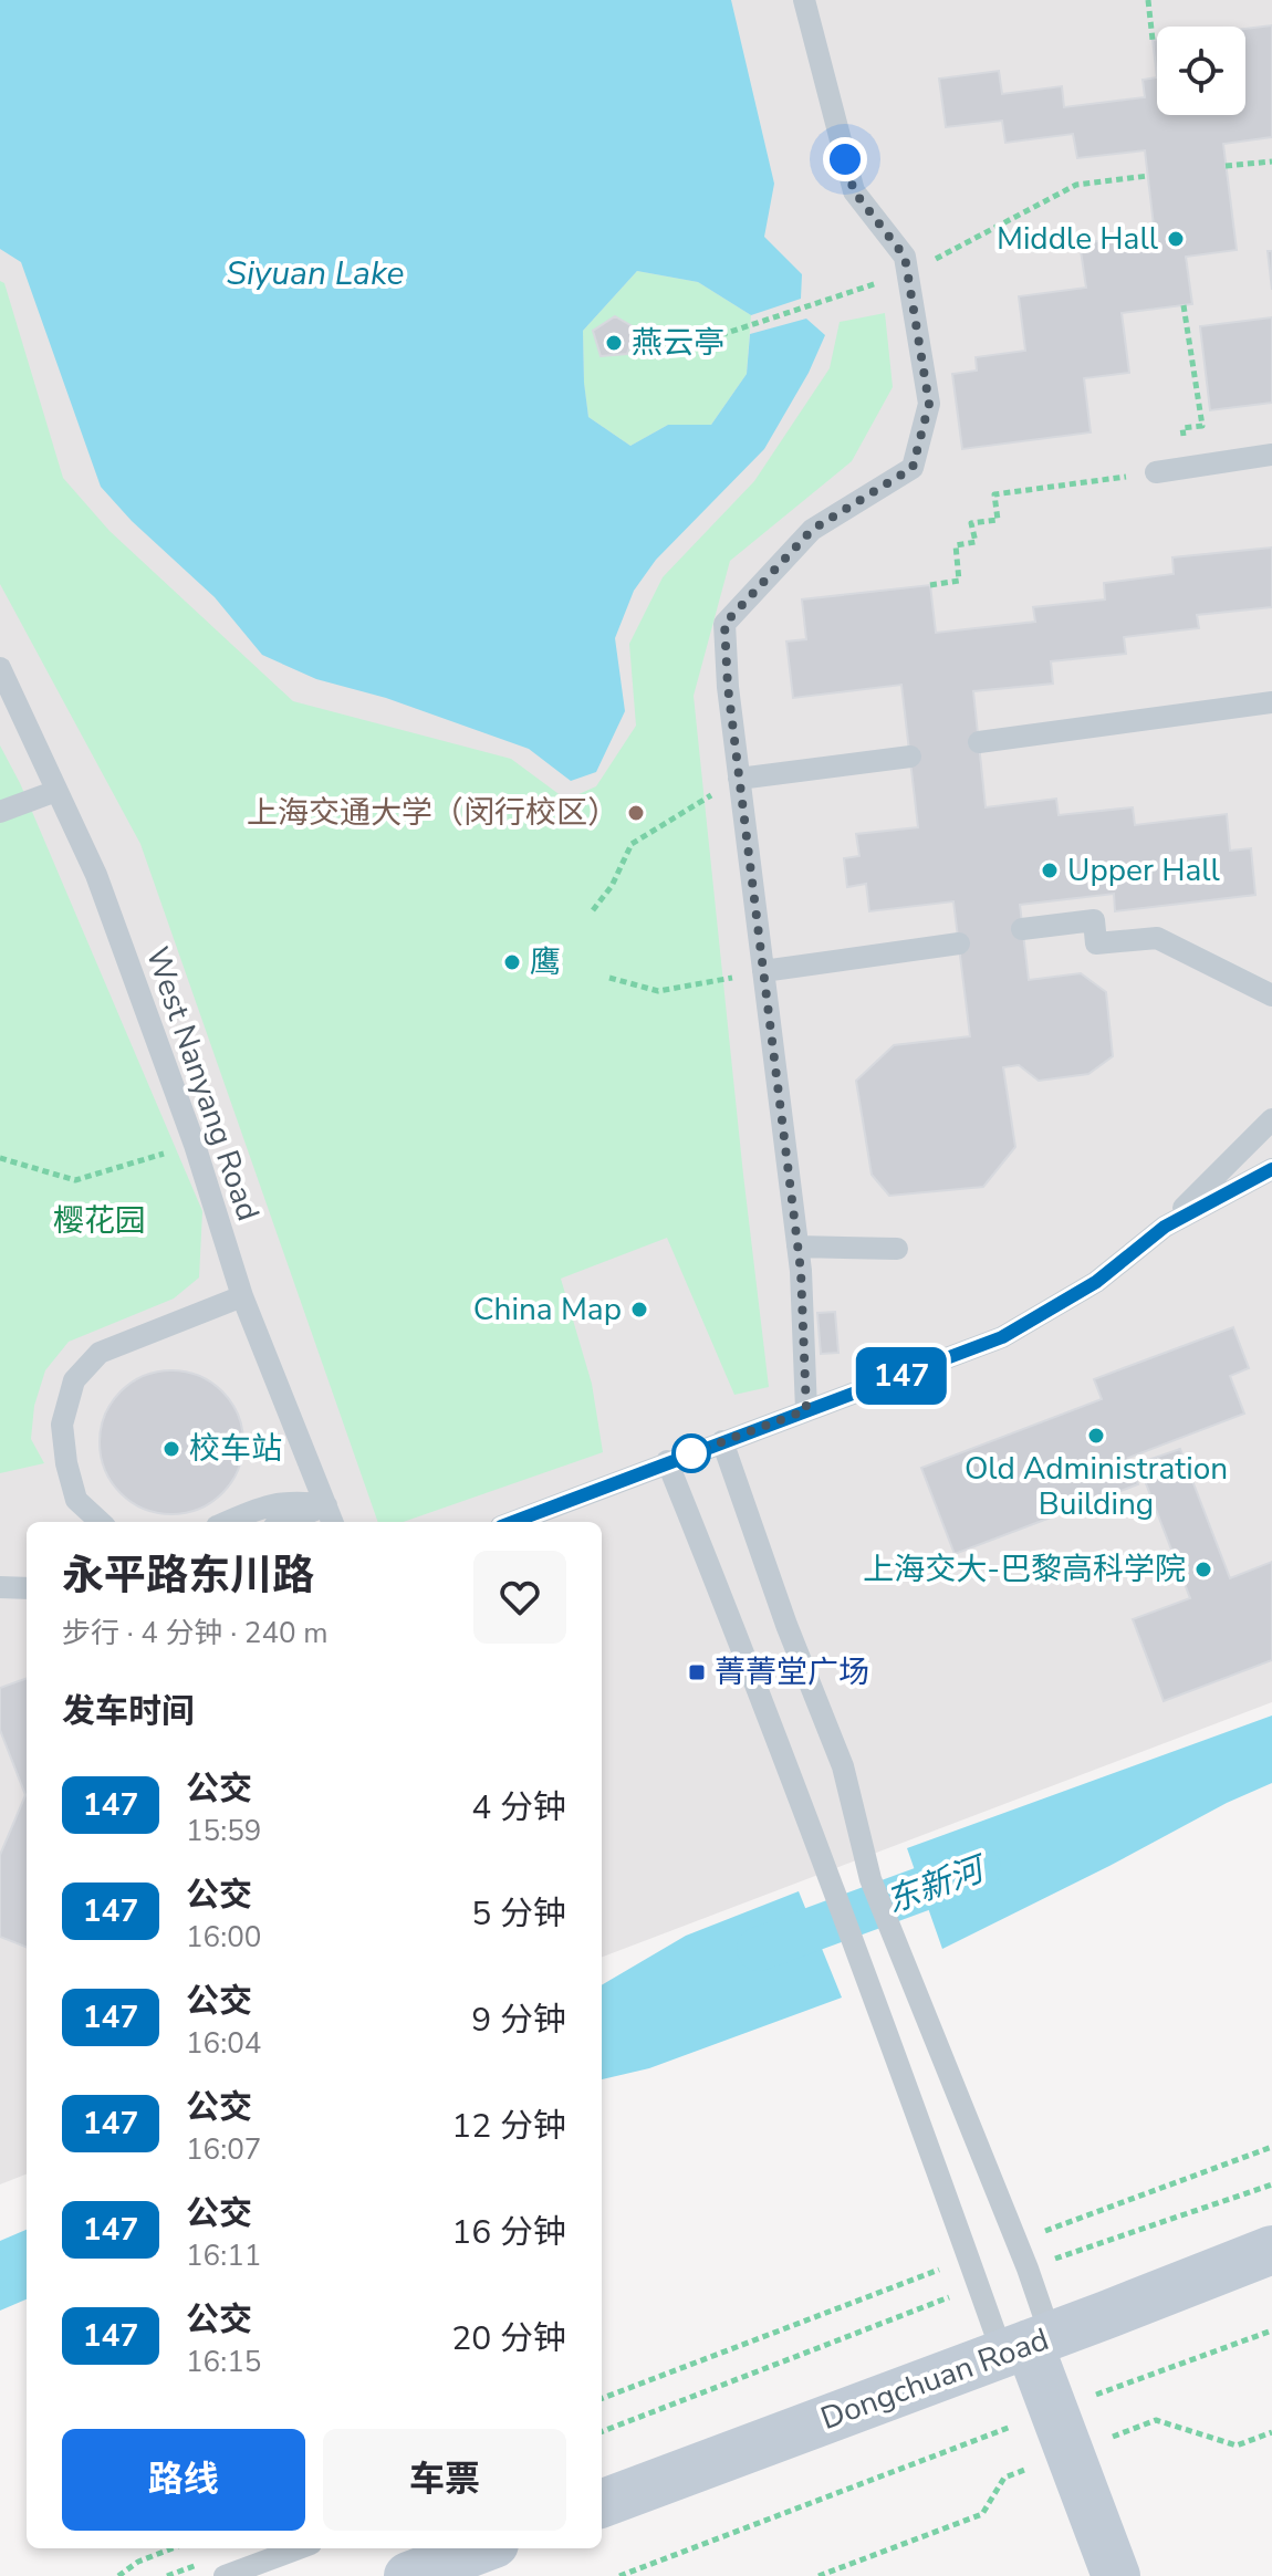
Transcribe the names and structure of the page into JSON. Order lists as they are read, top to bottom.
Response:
{
  "streets": {
    "main road": ["Dongchuan Road"],
    "lane": ["West Nanyang Road"]
  },
  "water": ["Siyuan Lake", "东新河"],
  "parks": ["樱花园"],
  "places": {
    "other": [
      "Middle Hall",
      "燕云亭",
      "上海交通大学（闵行校区）",
      "Upper Hall",
      "鹰",
      "China Map",
      "Old Administration Building",
      "校车站",
      "上海交大-巴黎高科学院"
    ],
    "transit": ["菁菁堂广场"]
  },
  "lines": ["bus line 147"],
  "page": {
    "on_map": "147",
    "heading": [
      ["永平路东川路", "步行 · 4 分钟 · 240 m"],
      "发车时间"
    ],
    "list": [
      {
        "mark": "147",
        "name": "公交",
        "note": "15:59",
        "value": "4 分钟"
      },
      {
        "mark": "147",
        "name": "公交",
        "note": "16:00",
        "value": "5 分钟"
      },
      {
        "mark": "147",
        "name": "公交",
        "note": "16:04",
        "value": "9 分钟"
      },
      {
        "mark": "147",
        "name": "公交",
        "note": "16:07",
        "value": "12 分钟"
      },
      {
        "mark": "147",
        "name": "公交",
        "note": "16:11",
        "value": "16 分钟"
      },
      {
        "mark": "147",
        "name": "公交",
        "note": "16:15",
        "value": "20 分钟"
      }
    ],
    "buttons": ["路线", "车票"]
  }
}
